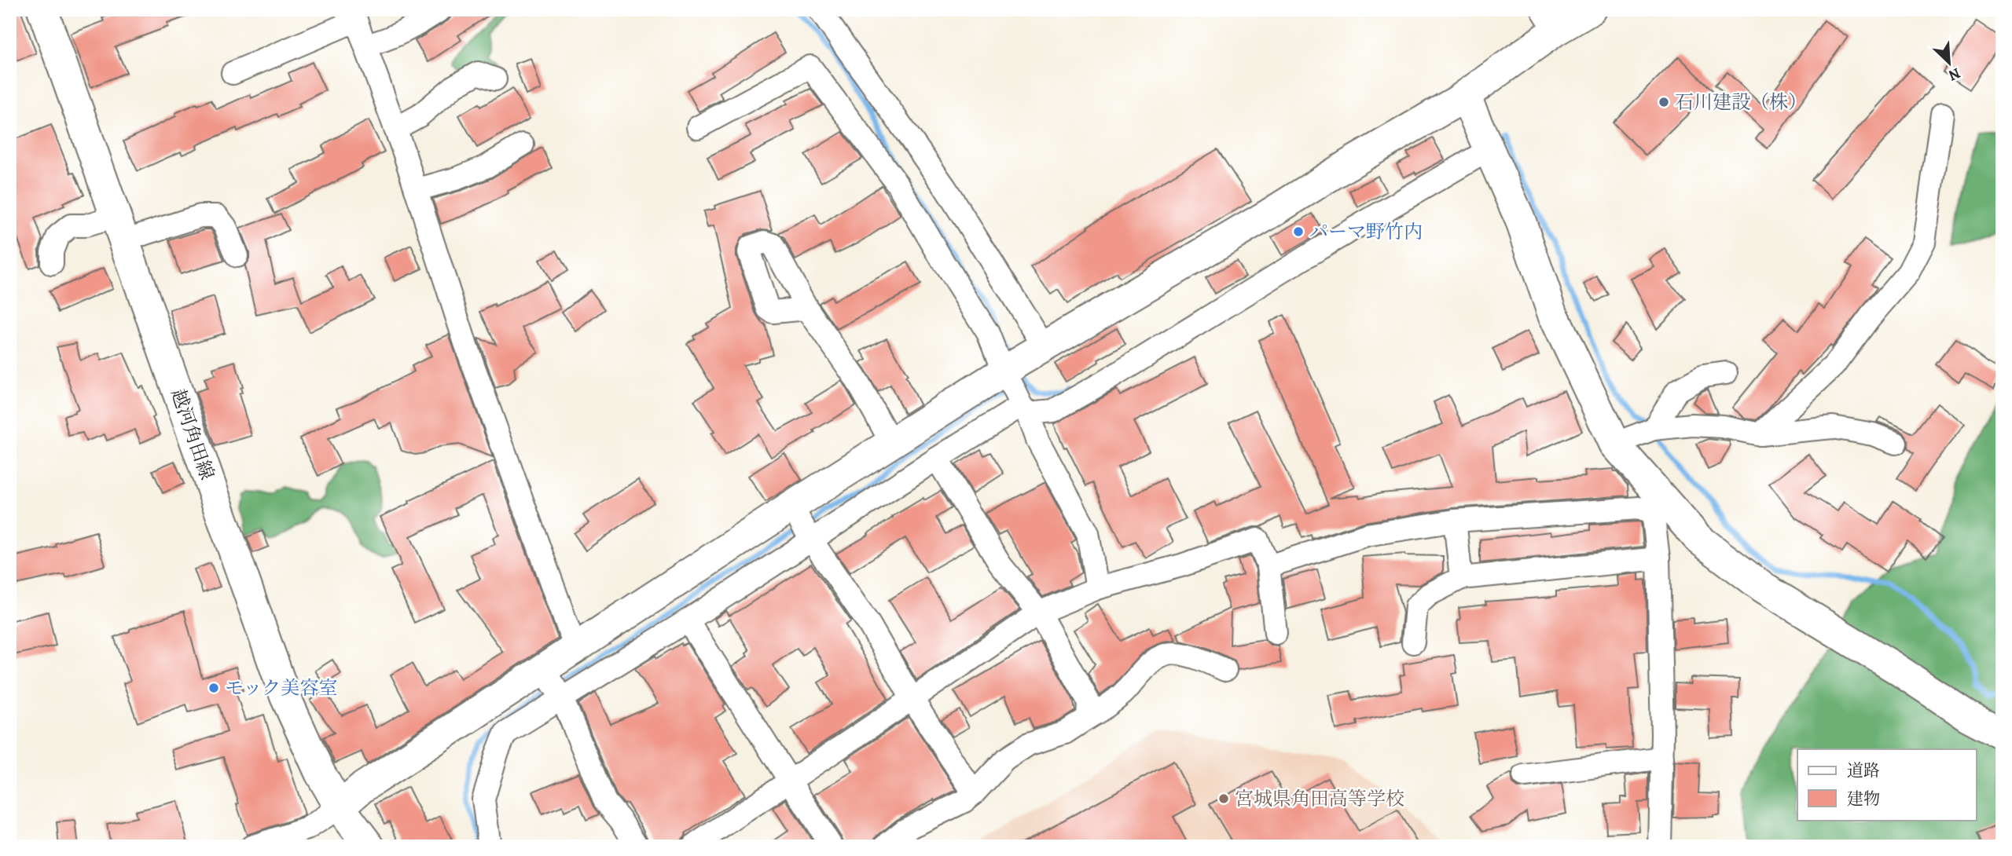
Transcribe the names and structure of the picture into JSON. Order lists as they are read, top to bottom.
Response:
{
  "streets": {
    "street": ["越河角田線"]
  },
  "places": [
    "石川建設（株）",
    "パーマ野竹内",
    "モック美容室",
    "宮城県角田高等学校"
  ],
  "legend": ["道路", "建物"],
  "north": "bottom right"
}
